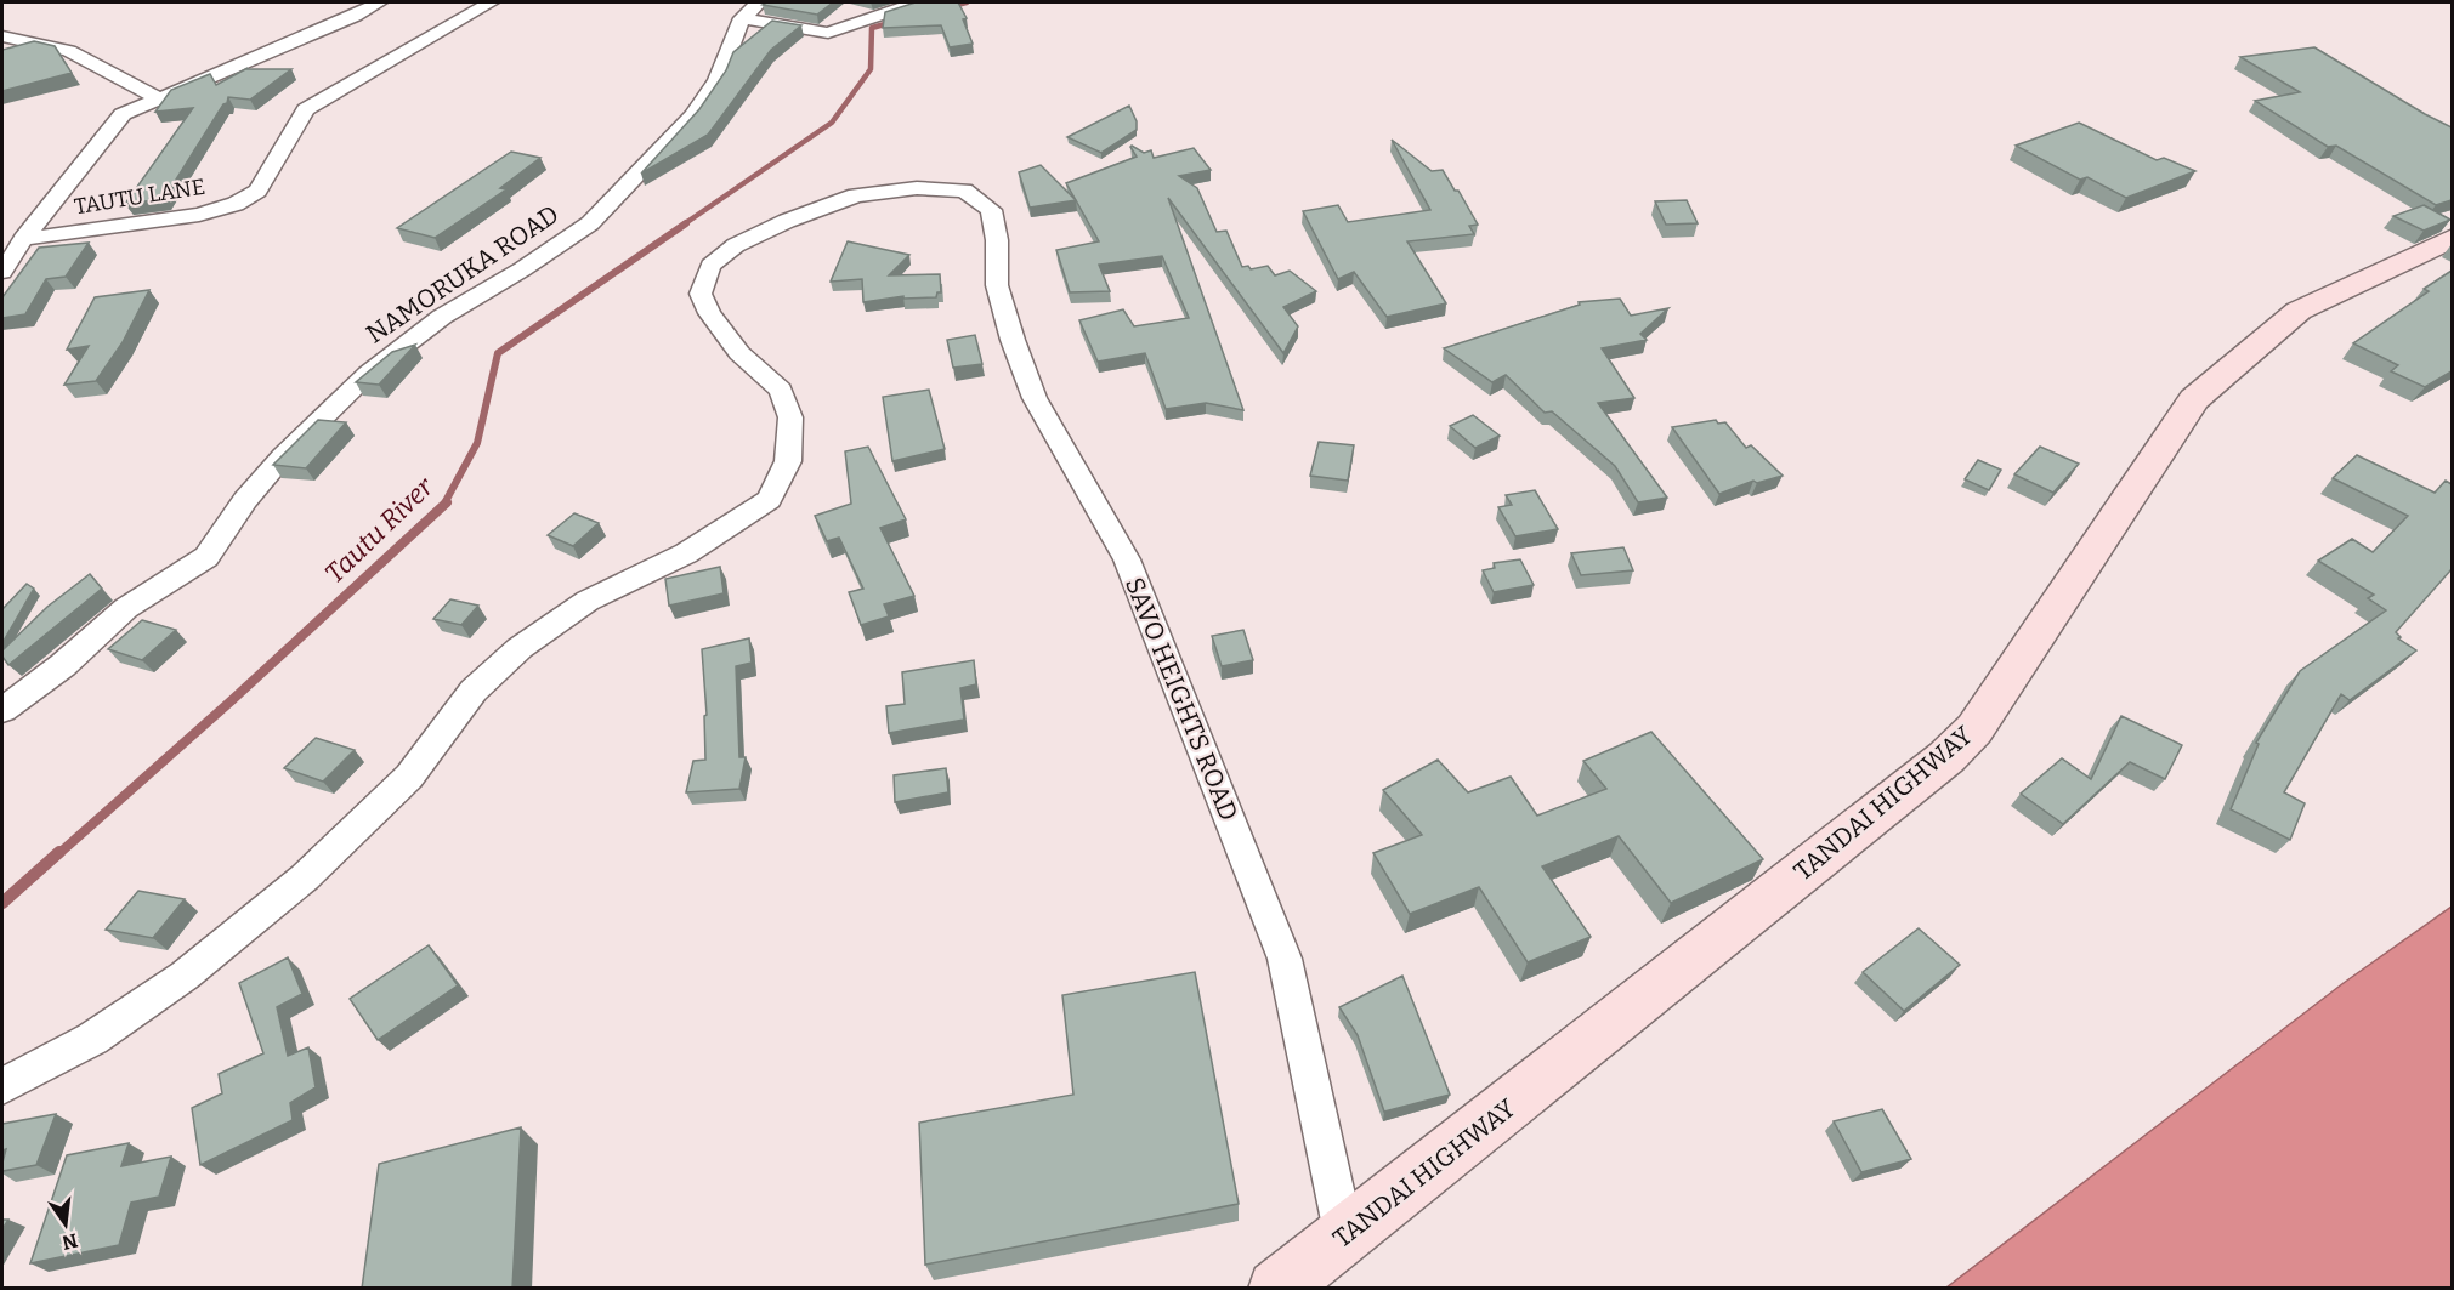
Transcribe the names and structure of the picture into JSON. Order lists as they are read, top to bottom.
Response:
{
  "streets": {
    "main road": ["TANDAI HIGHWAY"],
    "street": ["TAUTU LANE", "NAMORUKA ROAD", "SAVO HEIGHTS ROAD"]
  },
  "crossings": [
    ["SAVO HEIGHTS ROAD", "TANDAI HIGHWAY"]
  ],
  "water": ["Tautu River"],
  "north": "bottom"
}
